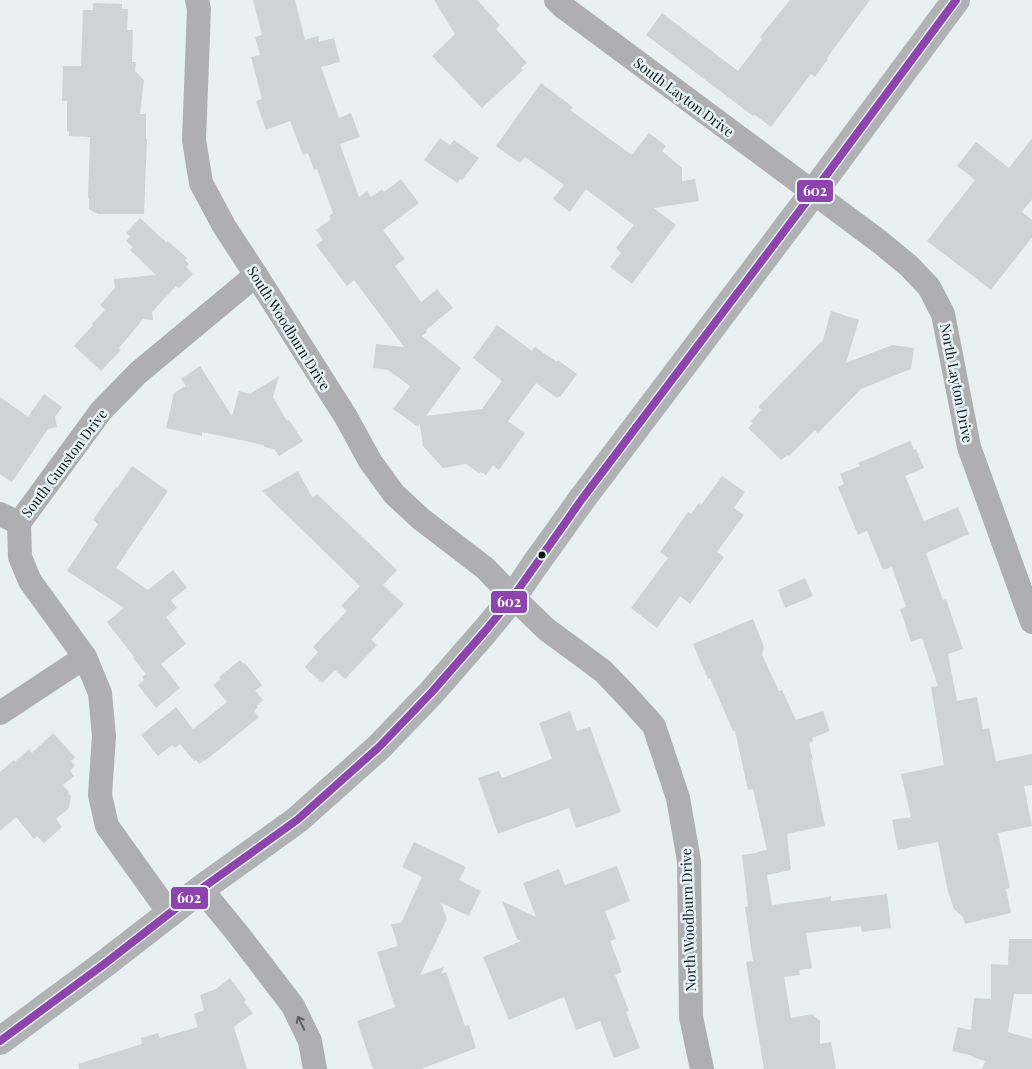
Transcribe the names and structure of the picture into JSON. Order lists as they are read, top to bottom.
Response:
{
  "streets": {
    "street": [
      "South Layton Drive",
      "South Woodburn Drive",
      "North Layton Drive",
      "South Gunston Drive",
      "North Woodburn Drive"
    ]
  },
  "crossings": [
    ["South Layton Drive", "North Layton Drive"],
    ["South Woodburn Drive", "South Gunston Drive"],
    ["South Woodburn Drive", "North Woodburn Drive"]
  ],
  "lines": ["transit line 602"]
}
